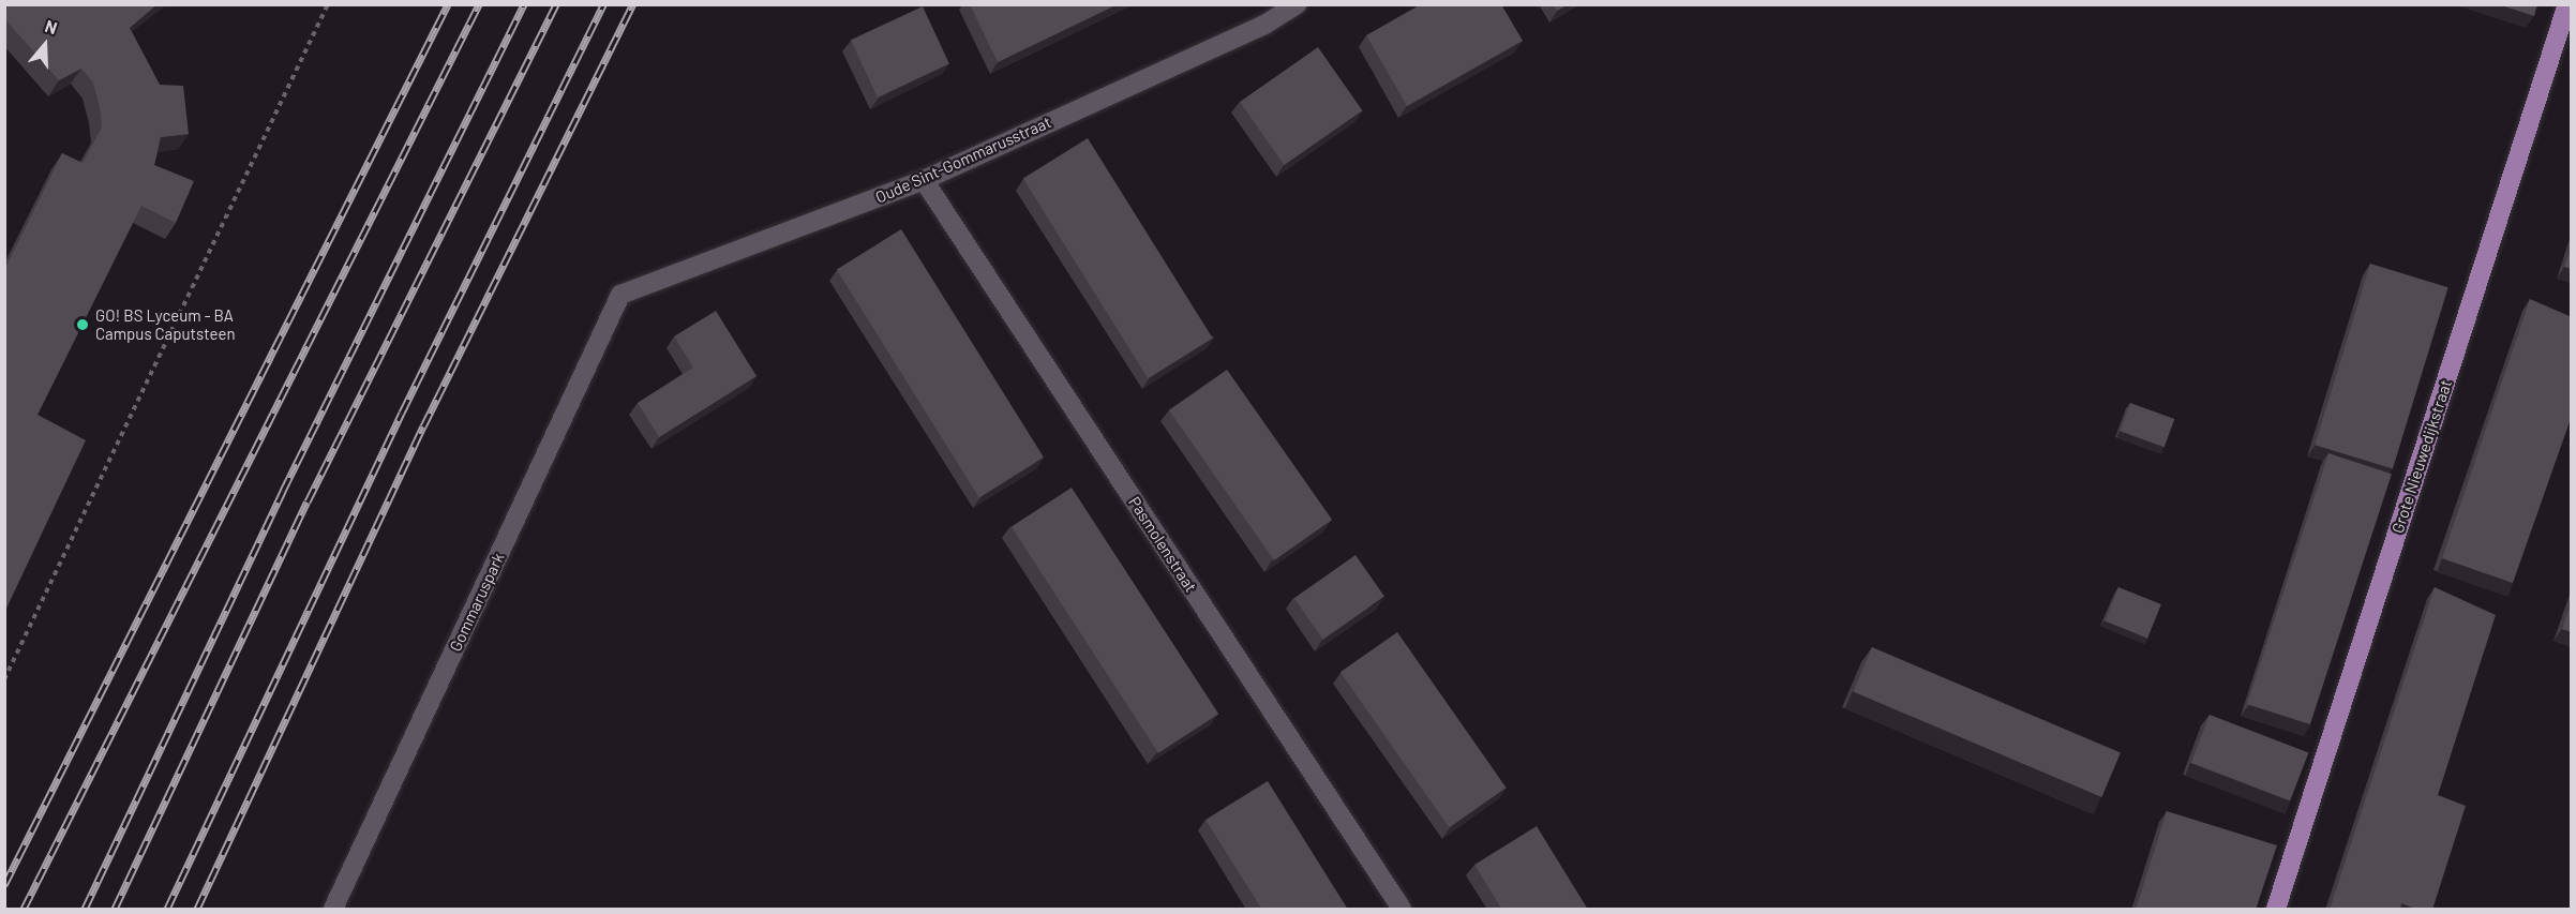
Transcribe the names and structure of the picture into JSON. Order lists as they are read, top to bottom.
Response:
{
  "streets": {
    "main road": ["Grote Nieuwedijkstraat"],
    "street": ["Oude Sint-Gommarusstraat", "Pasmolenstraat", "Gommaruspark"]
  },
  "crossings": [
    ["Oude Sint-Gommarusstraat", "Pasmolenstraat"],
    ["Oude Sint-Gommarusstraat", "Gommaruspark"]
  ],
  "places": ["GO! BS Lyceum - BA Campus Caputsteen"],
  "north": "top"
}
